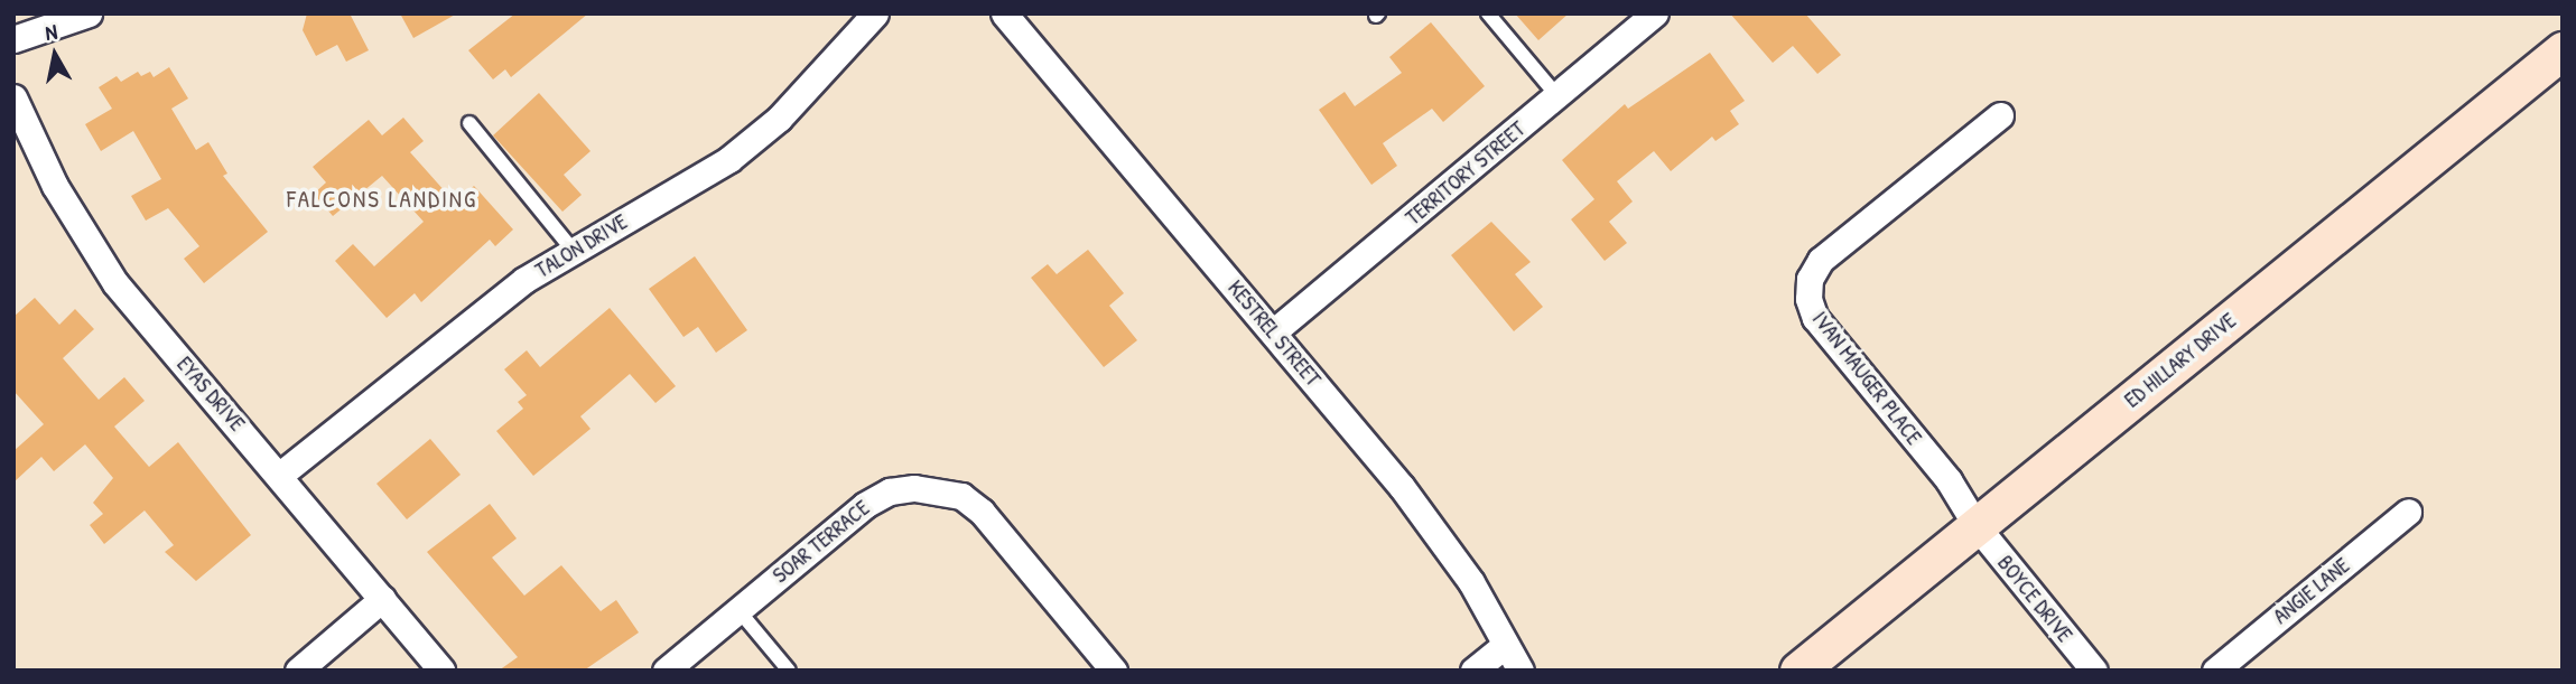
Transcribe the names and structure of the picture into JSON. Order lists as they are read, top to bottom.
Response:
{
  "streets": {
    "street": [
      "TERRITORY STREET",
      "TALON DRIVE",
      "KESTREL STREET",
      "ED HILLARY DRIVE",
      "IVAN MAUGER PLACE",
      "EYAS DRIVE",
      "SOAR TERRACE",
      "ANGIE LANE",
      "BOYCE DRIVE"
    ]
  },
  "crossings": [
    ["TERRITORY STREET", "KESTREL STREET"],
    ["TALON DRIVE", "EYAS DRIVE"],
    ["ED HILLARY DRIVE", "IVAN MAUGER PLACE"],
    ["ED HILLARY DRIVE", "BOYCE DRIVE"],
    ["IVAN MAUGER PLACE", "BOYCE DRIVE"]
  ],
  "districts": ["FALCONS LANDING"],
  "north": "top"
}
